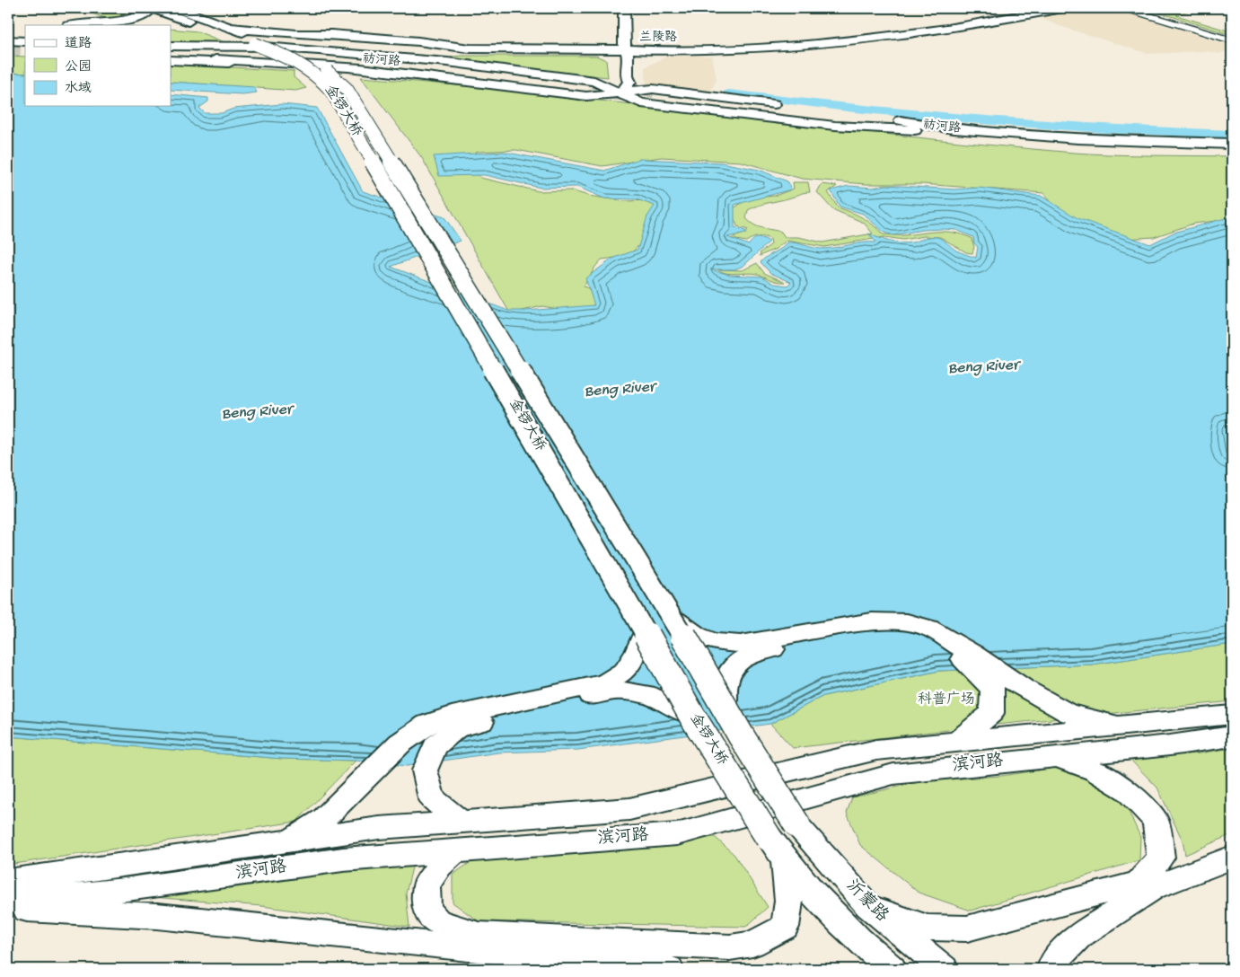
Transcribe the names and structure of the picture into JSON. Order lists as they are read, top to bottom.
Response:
{
  "streets": {
    "main road": [
      "兰陵路",
      "祊河路",
      "金锣大桥",
      "滨河路",
      "沂蒙路"
    ]
  },
  "crossings": [
    ["祊河路", "金锣大桥"],
    ["金锣大桥", "沂蒙路"]
  ],
  "water": ["Beng River"],
  "parks": ["科普广场"],
  "legend": ["道路", "公园", "水域"]
}
